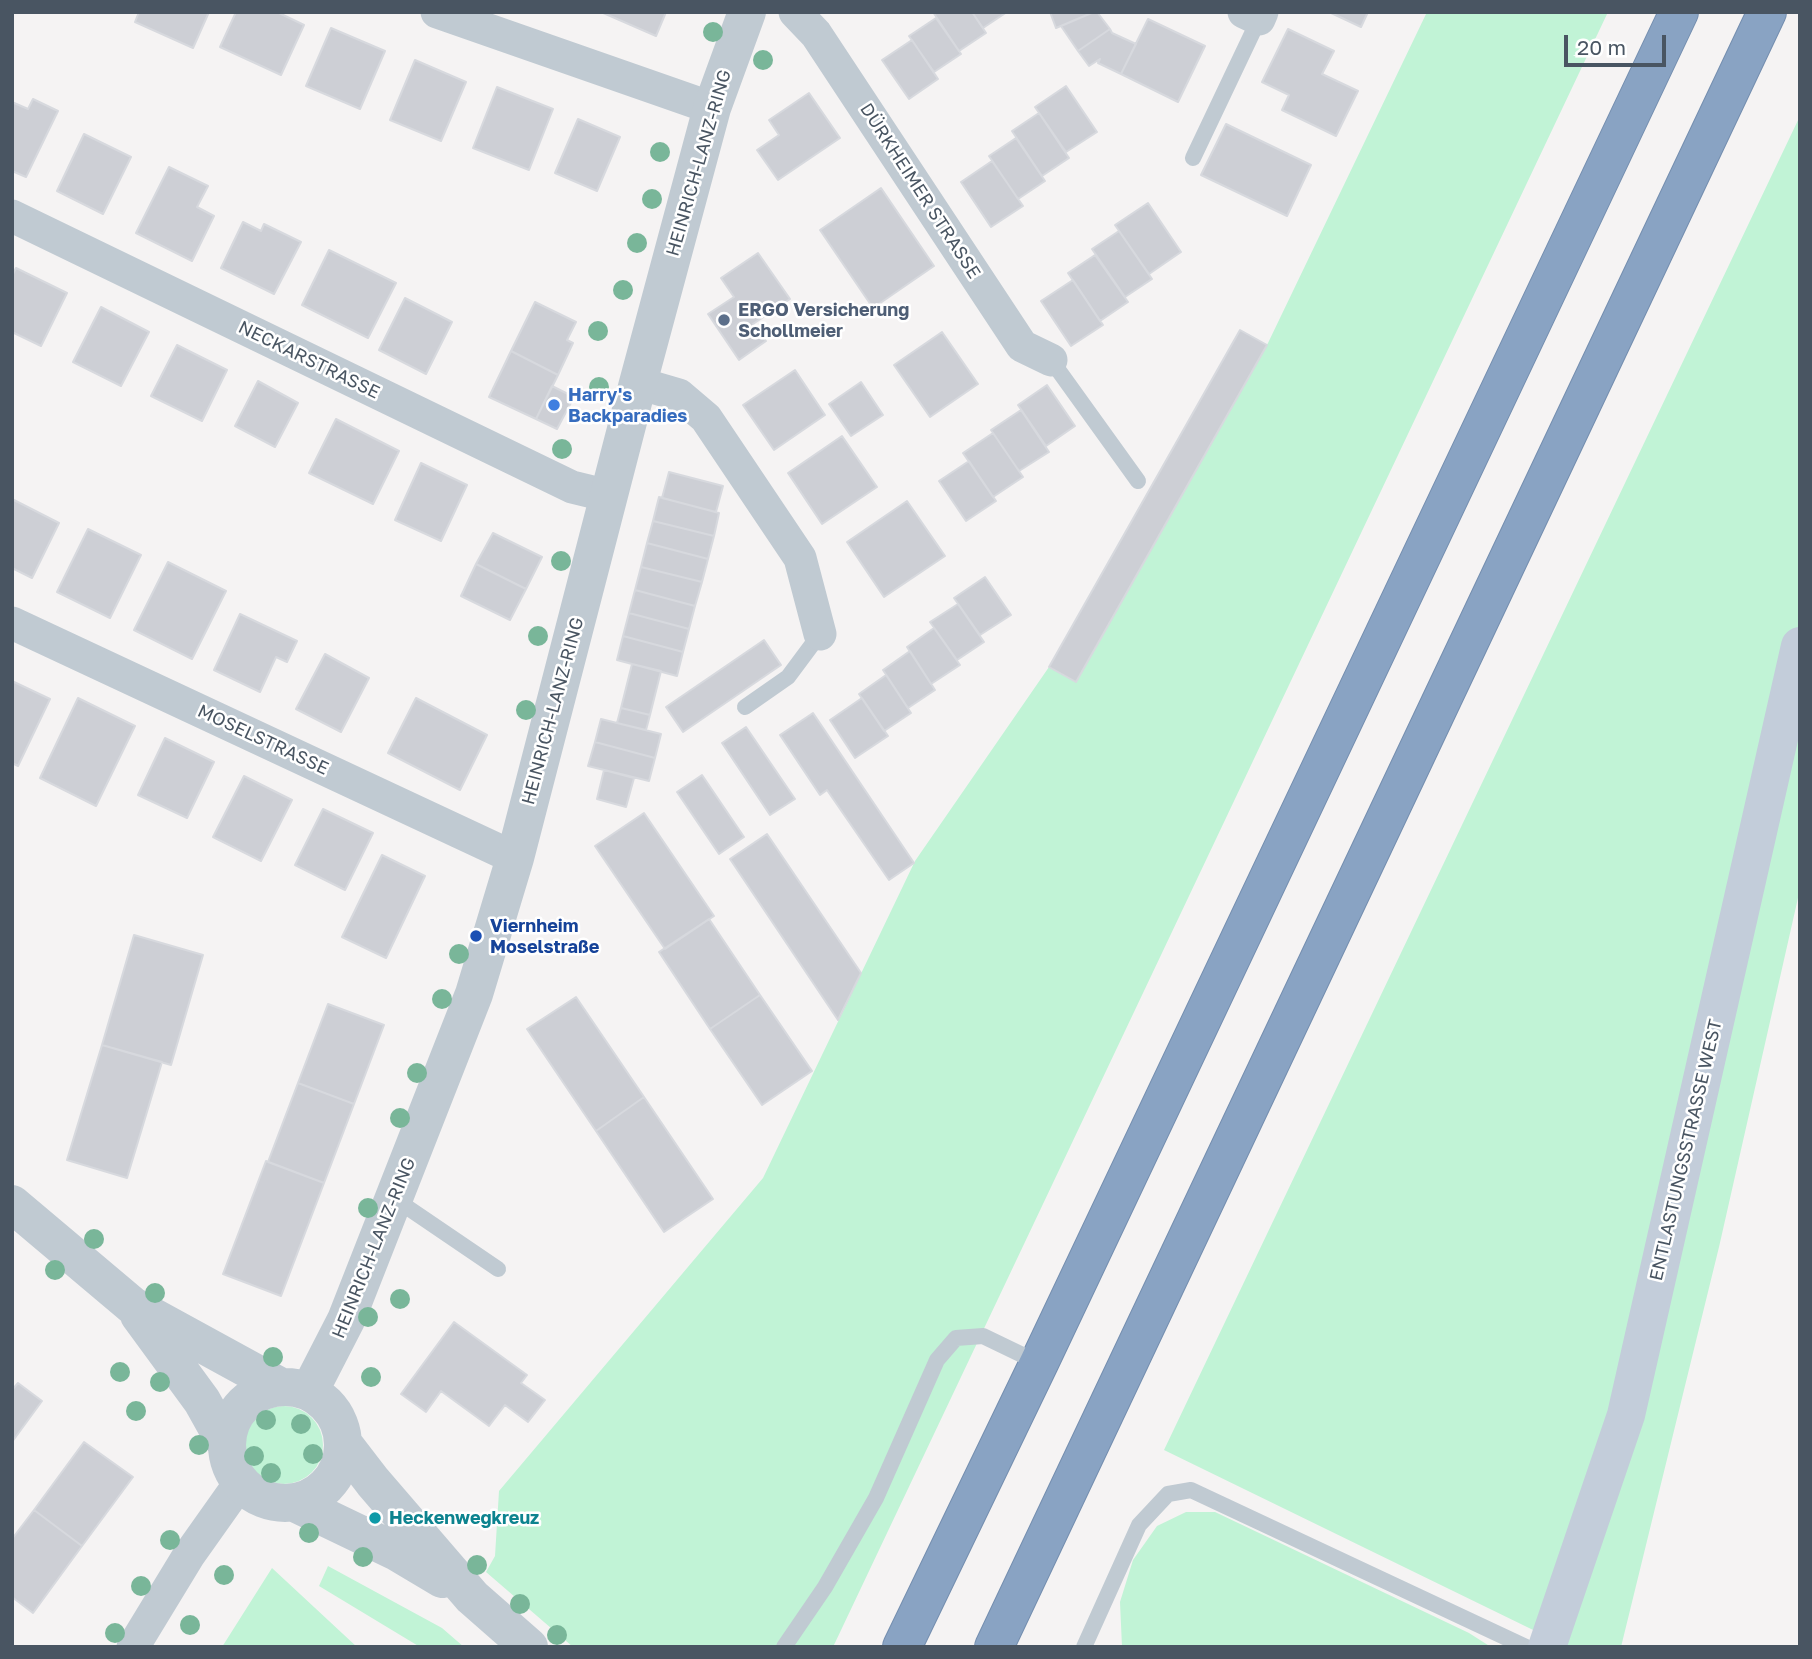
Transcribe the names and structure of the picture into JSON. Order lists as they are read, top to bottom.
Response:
{
  "streets": {
    "main road": ["ENTLASTUNGSSTRASSE WEST"],
    "street": [
      "HEINRICH-LANZ-RING",
      "DÜRKHEIMER STRASSE",
      "NECKARSTRASSE",
      "MOSELSTRASSE"
    ]
  },
  "crossings": [
    ["HEINRICH-LANZ-RING", "NECKARSTRASSE"],
    ["HEINRICH-LANZ-RING", "MOSELSTRASSE"]
  ],
  "places": [
    "ERGO Versicherung Schollmeier",
    "Harry's Backparadies",
    "Viernheim Moselstraße",
    "Heckenwegkreuz"
  ],
  "scale_bar": "20 m"
}
